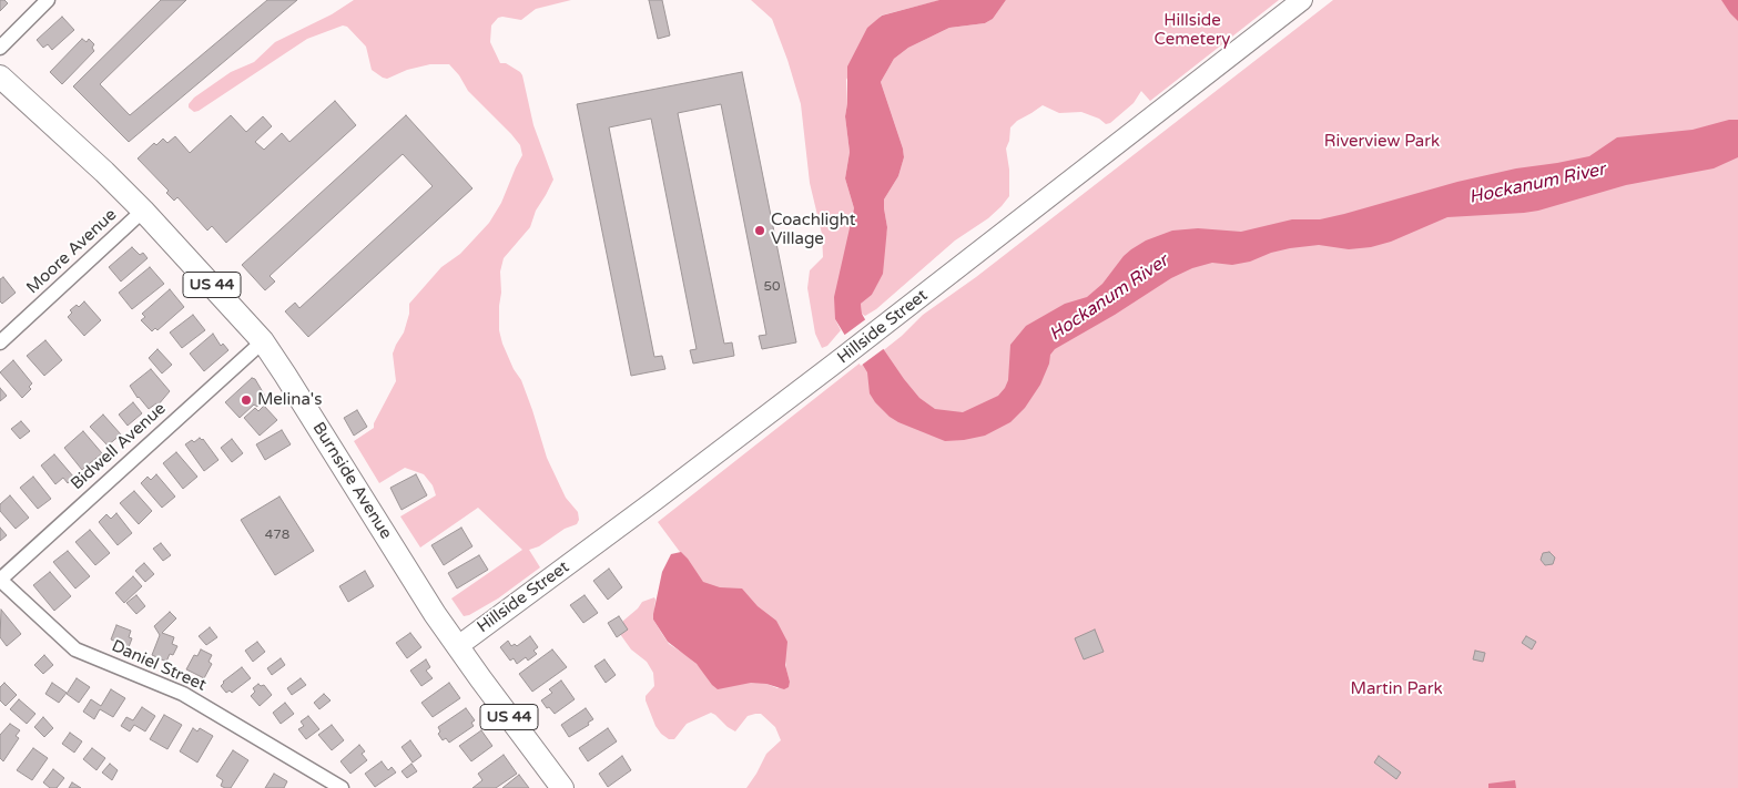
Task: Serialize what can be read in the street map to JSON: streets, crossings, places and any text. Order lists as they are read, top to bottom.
{
  "streets": {
    "main road": ["US 44", "Hillside Street", "Burnside Avenue"],
    "street": ["Moore Avenue", "Bidwell Avenue", "Daniel Street"]
  },
  "crossings": [
    ["Moore Avenue", "Burnside Avenue"],
    ["Hillside Street", "Burnside Avenue"],
    ["Bidwell Avenue", "Burnside Avenue"],
    ["Bidwell Avenue", "Daniel Street"]
  ],
  "water": ["Hockanum River"],
  "parks": ["Hillside Cemetery", "Riverview Park", "Martin Park"],
  "places": ["Coachlight Village", "Melina's"],
  "house_numbers": ["50", "478"]
}
